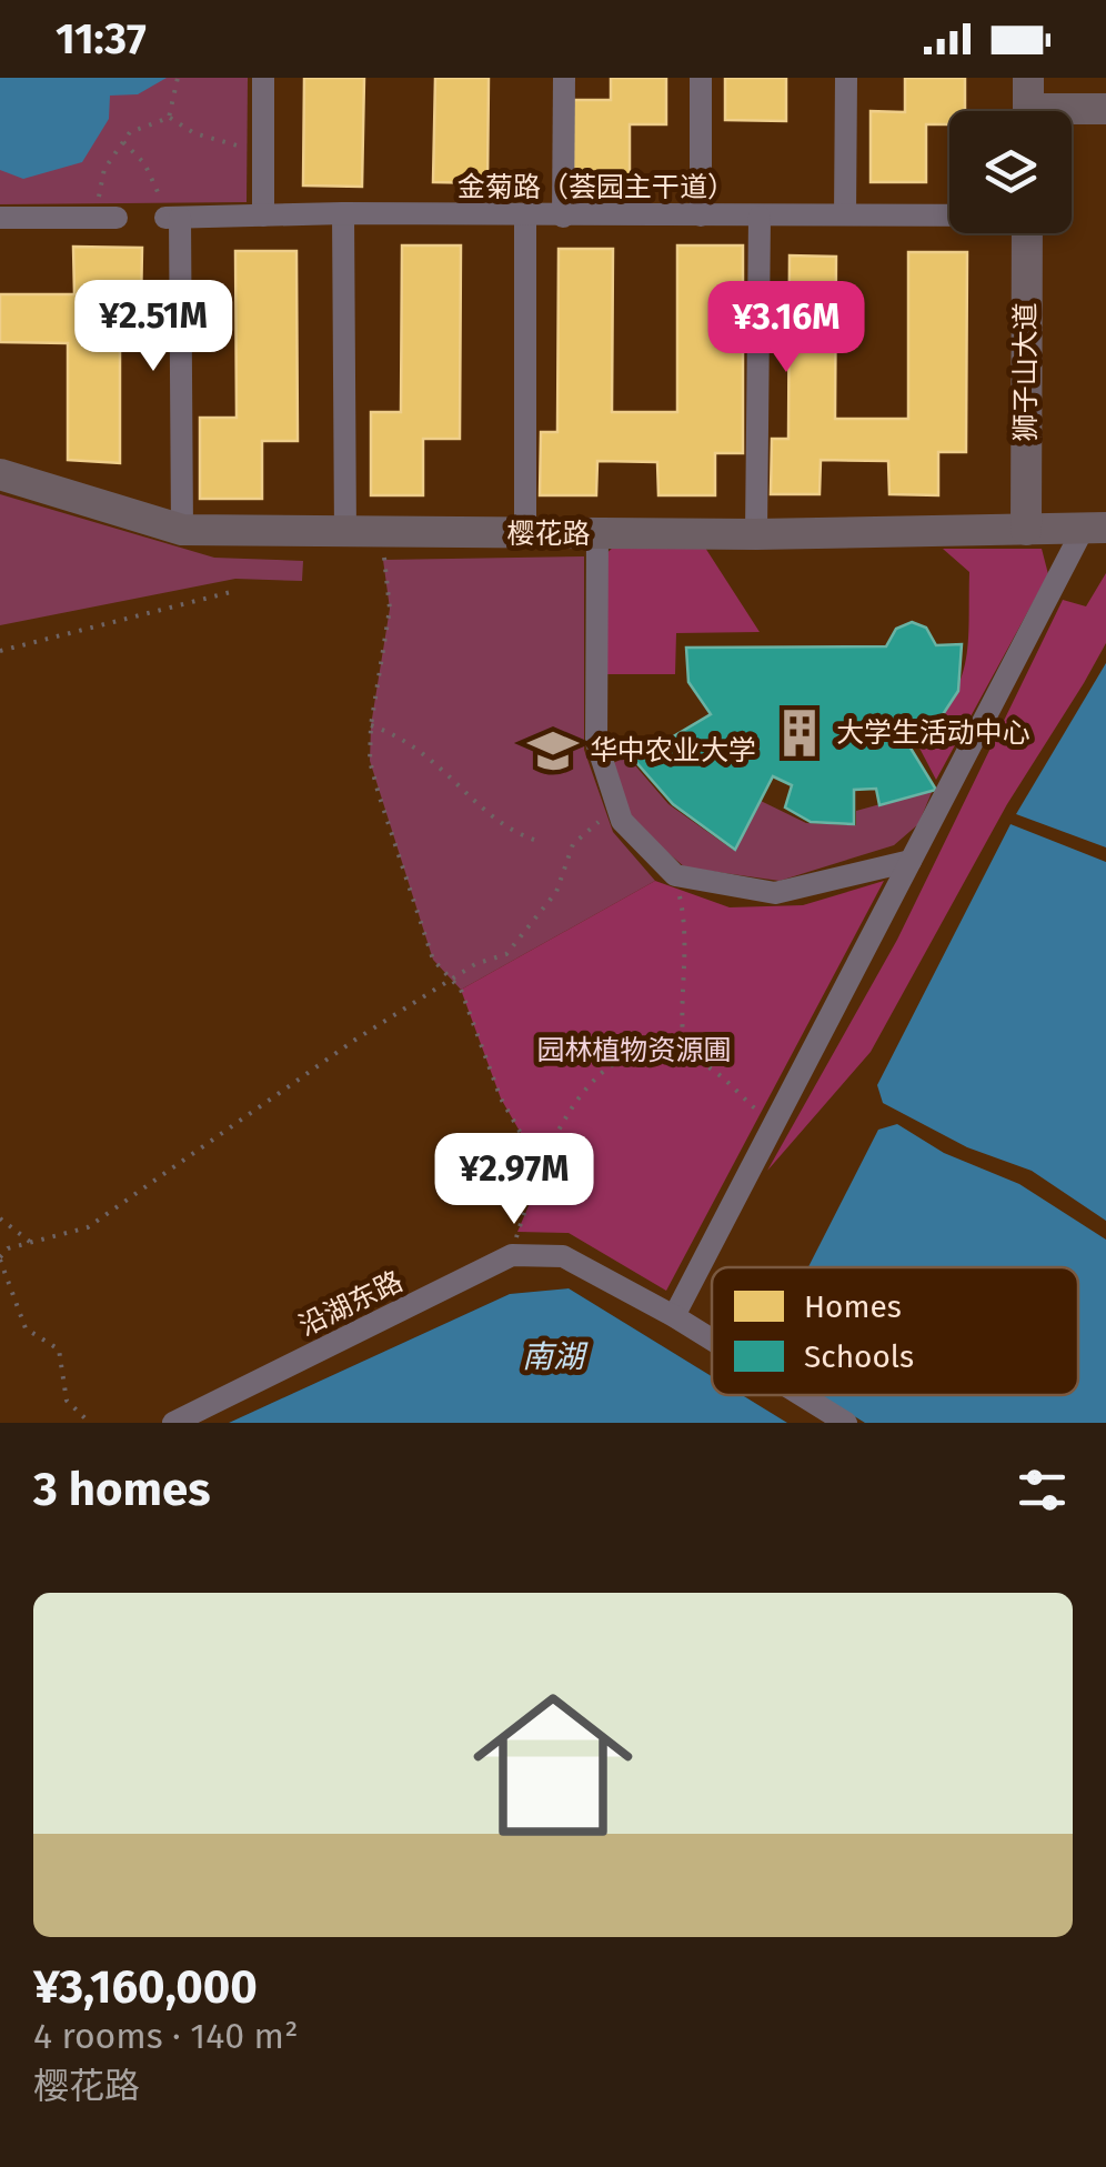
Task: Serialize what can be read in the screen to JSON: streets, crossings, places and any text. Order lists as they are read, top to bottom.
{
  "streets": {
    "street": [
      "金菊路（荟园主干道）",
      "狮子山大道",
      "樱花路",
      "沿湖东路"
    ]
  },
  "crossings": [
    ["狮子山大道", "樱花路"]
  ],
  "water": ["南湖"],
  "parks": ["园林植物资源圃"],
  "places": {
    "building": ["大学生活动中心"],
    "school or university": ["华中农业大学"]
  },
  "legend": ["Homes", "Schools"],
  "page": {
    "status": "11:37",
    "price": ["¥2.51M", "¥3.16M", "¥2.97M"],
    "heading": "3 homes",
    "list": [
      {
        "name": "¥3,160,000",
        "note": "4 rooms · 140 m² · 樱花路"
      }
    ]
  }
}
